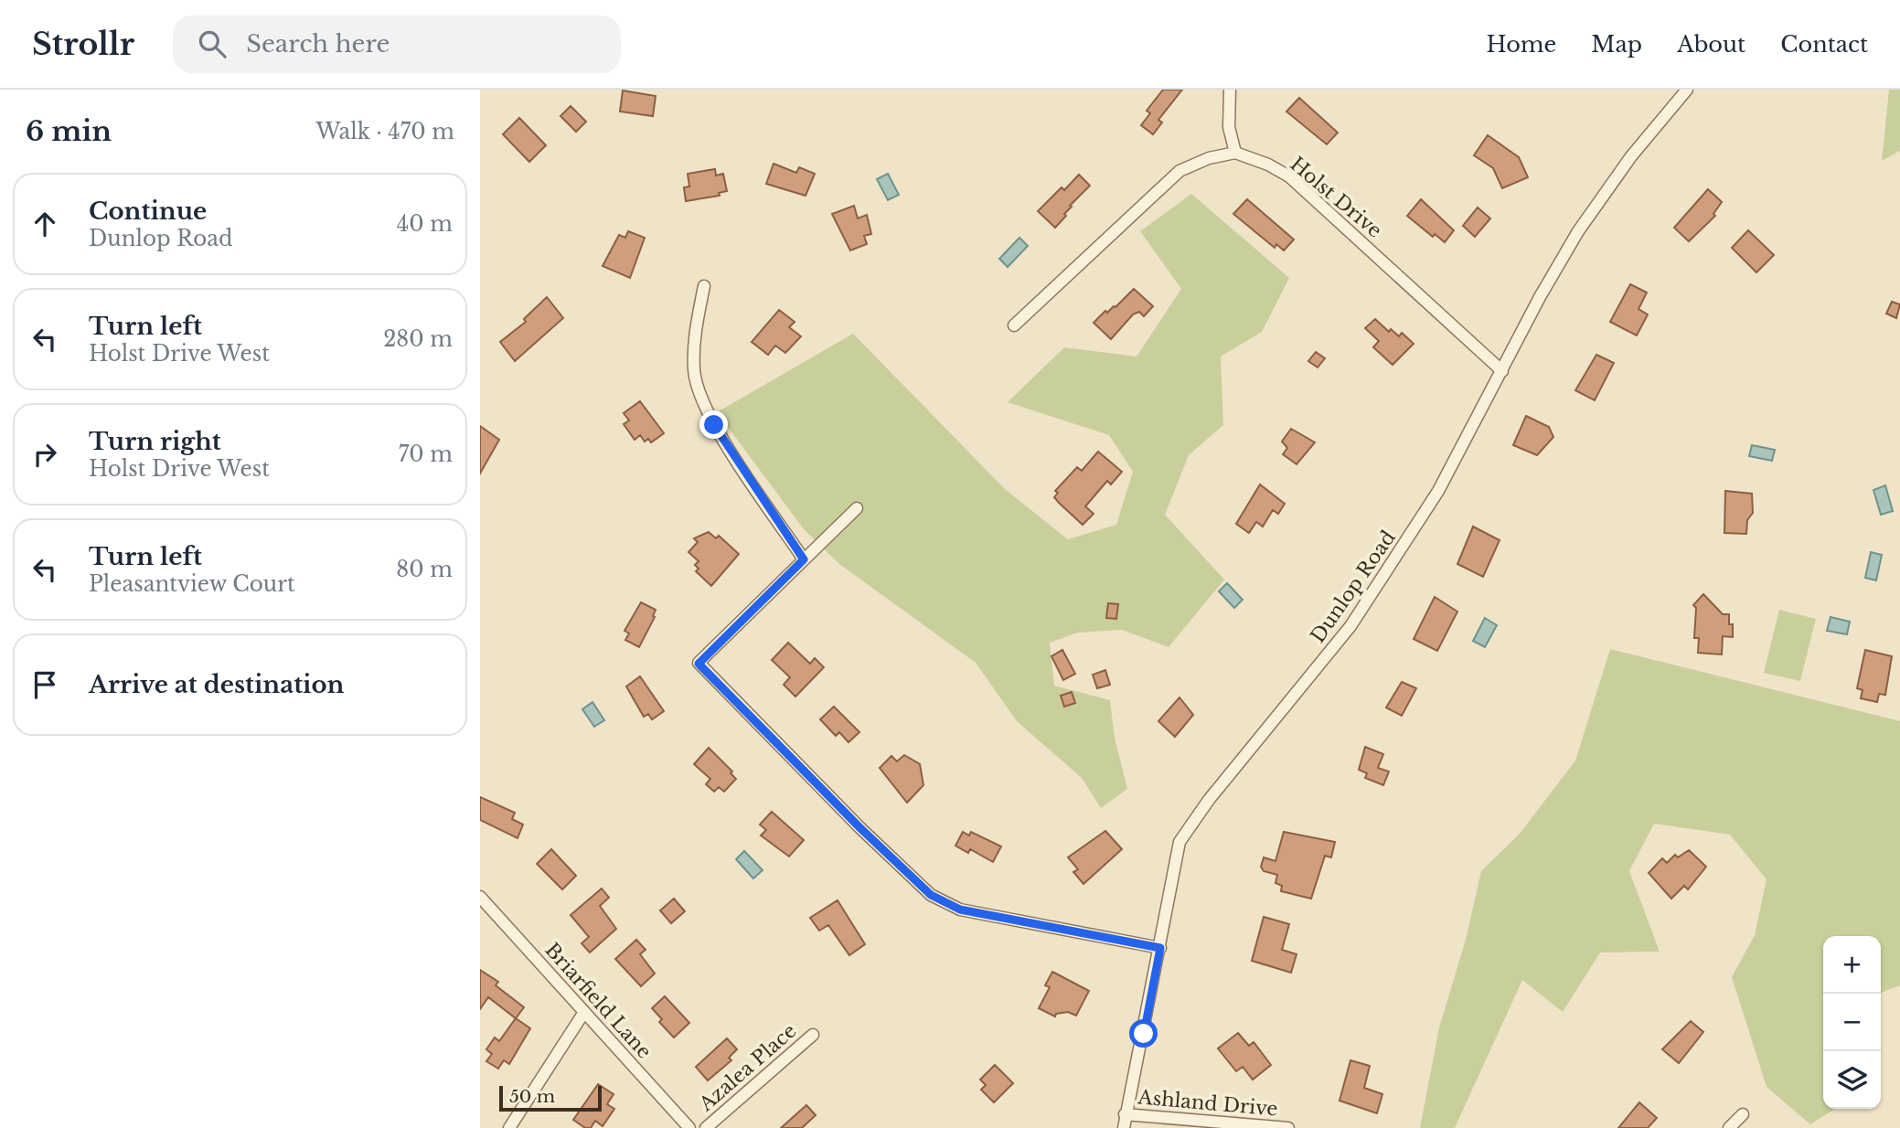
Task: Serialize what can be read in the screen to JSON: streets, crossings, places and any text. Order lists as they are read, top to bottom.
{
  "streets": {
    "street": [
      "Holst Drive",
      "Dunlop Road",
      "Briarfield Lane",
      "Azalea Place",
      "Ashland Drive"
    ]
  },
  "crossings": [
    ["Holst Drive", "Dunlop Road"],
    ["Dunlop Road", "Ashland Drive"]
  ],
  "scale_bar": "50 m",
  "page": {
    "header": "Strollr",
    "search": "Search here",
    "nav": [
      "Home",
      "Map",
      "About",
      "Contact"
    ],
    "heading": ["6 min", "Walk · 470 m"],
    "list": [
      ["Continue", "Dunlop Road", "40 m"],
      ["Turn left", "Holst Drive West", "280 m"],
      ["Turn right", "Holst Drive West", "70 m"],
      ["Turn left", "Pleasantview Court", "80 m"],
      "Arrive at destination"
    ],
    "map_buttons": ["+", "−"],
    "scale": "50 m"
  }
}
